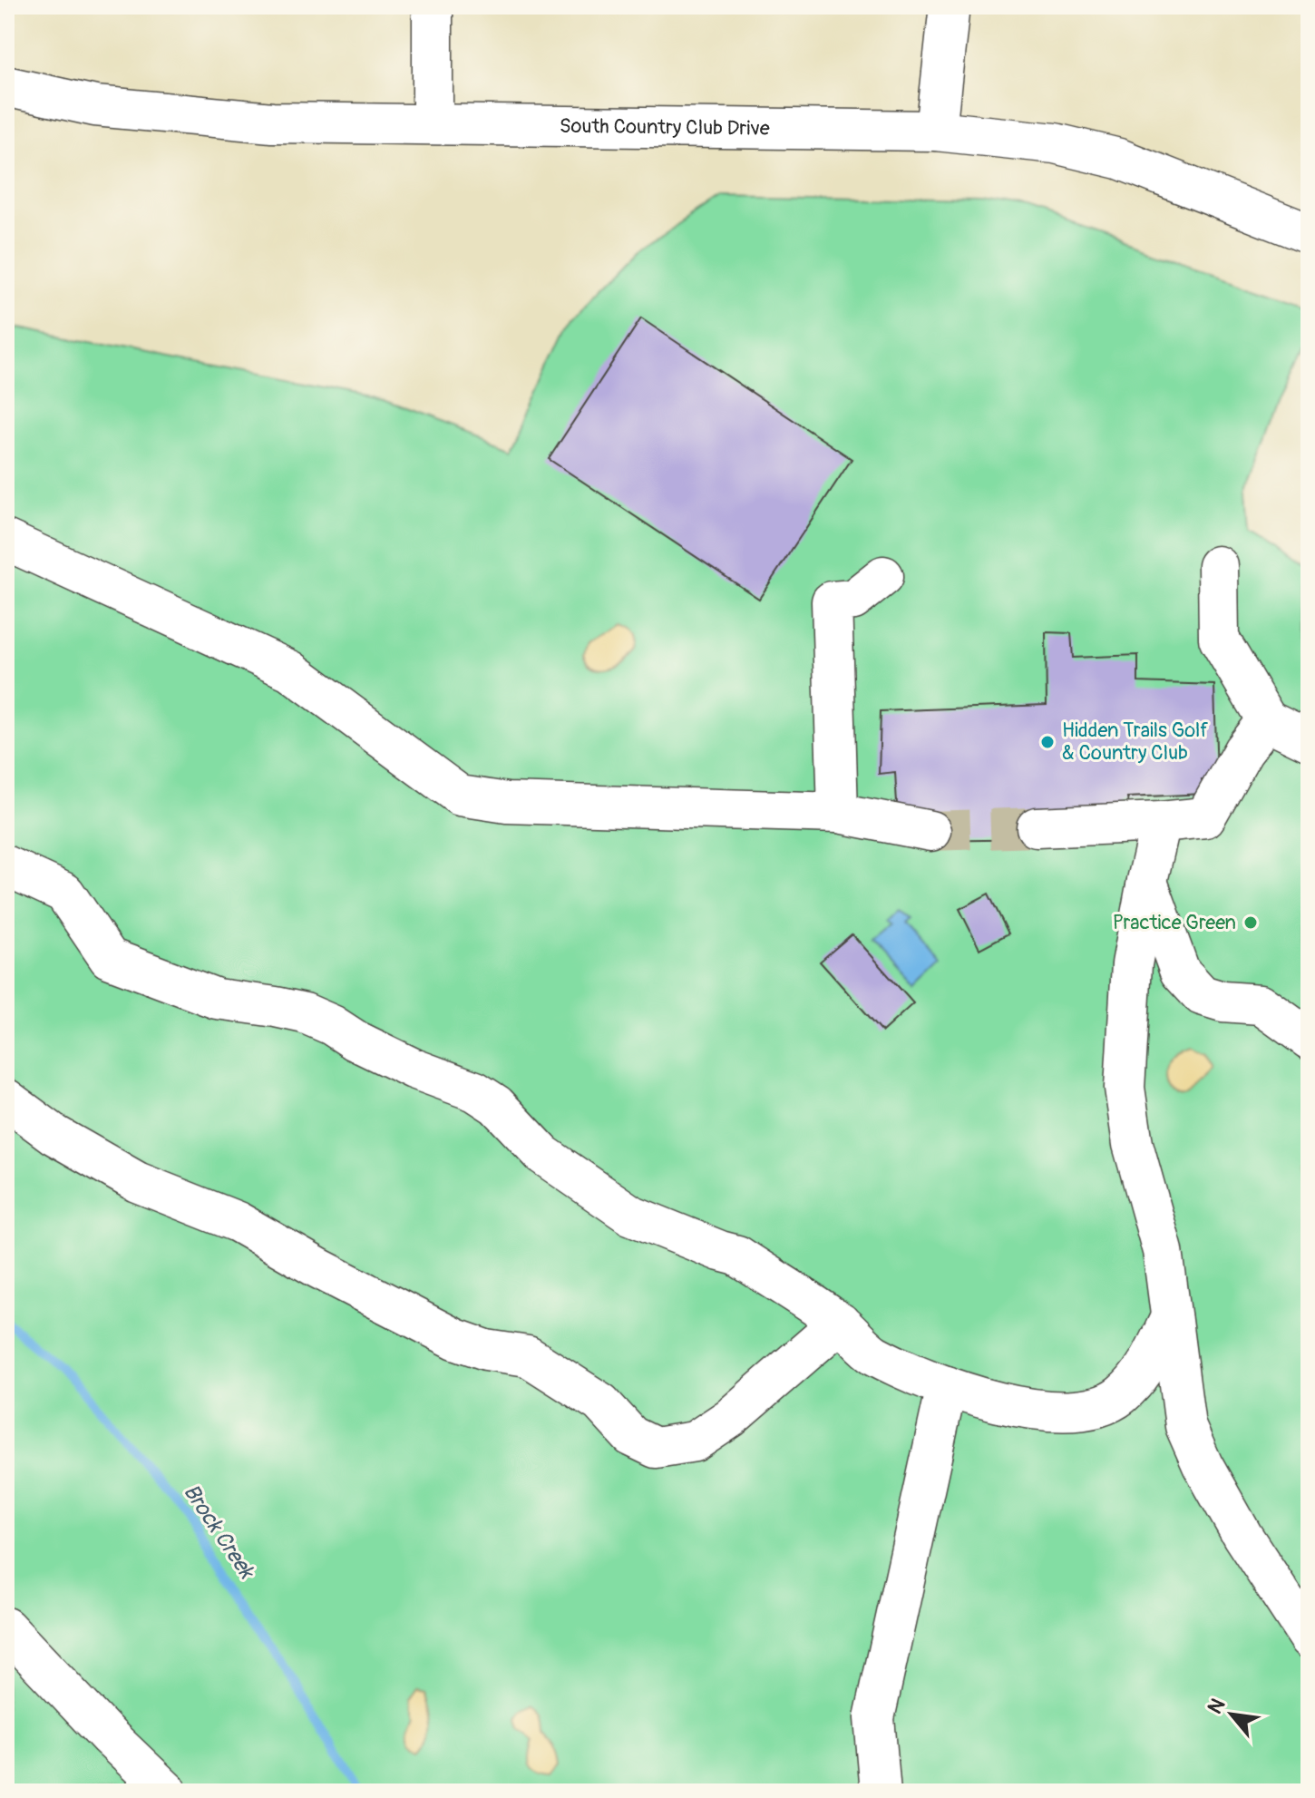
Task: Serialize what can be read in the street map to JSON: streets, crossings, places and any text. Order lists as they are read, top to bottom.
{
  "streets": {
    "street": ["South Country Club Drive"]
  },
  "water": ["Brock Creek"],
  "places": ["Hidden Trails Golf & Country Club", "Practice Green"],
  "north": "top left"
}
